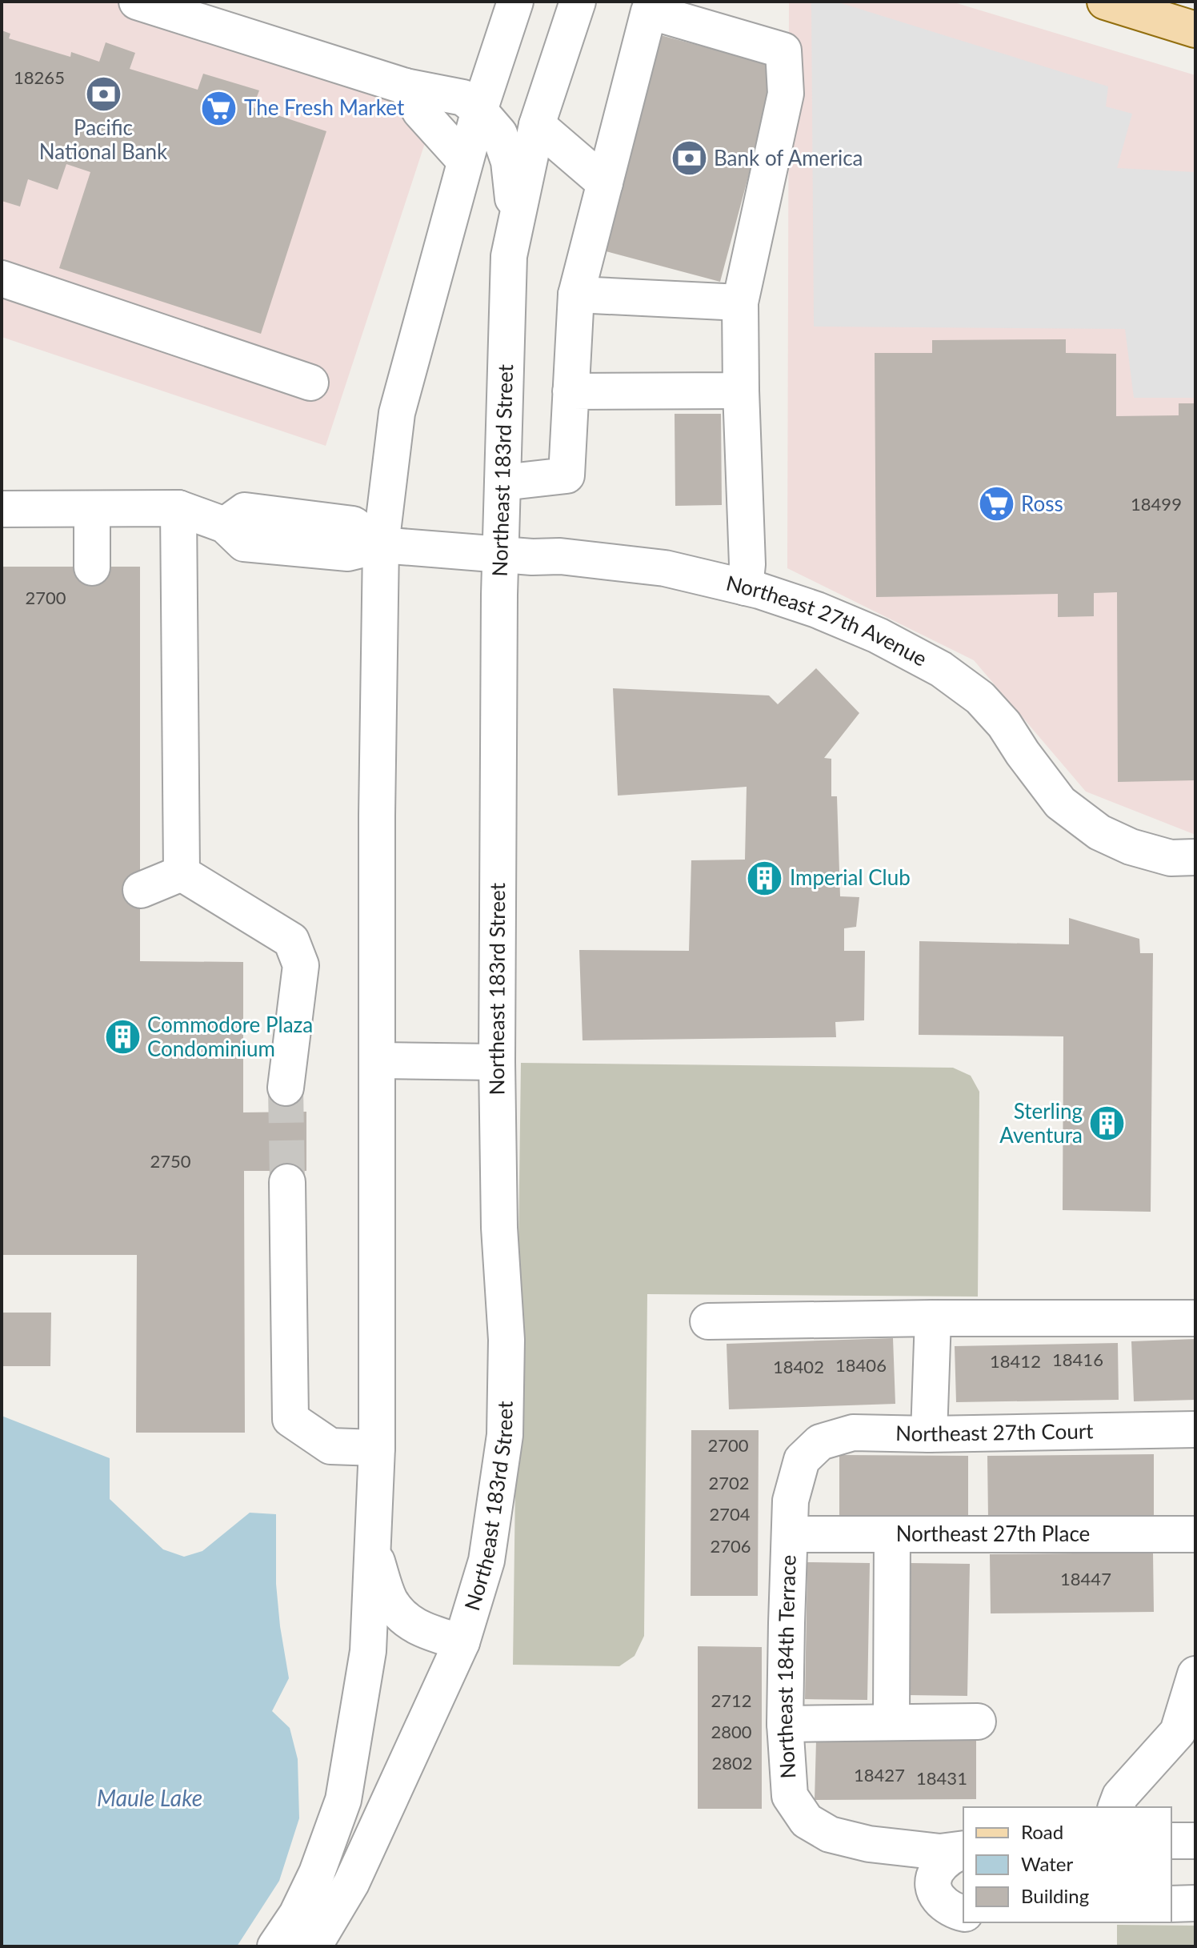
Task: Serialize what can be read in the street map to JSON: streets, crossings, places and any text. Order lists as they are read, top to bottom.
{
  "streets": {
    "street": [
      "Northeast 183rd Street",
      "Northeast 27th Avenue",
      "Northeast 27th Court",
      "Northeast 27th Place",
      "Northeast 184th Terrace"
    ]
  },
  "crossings": [
    ["Northeast 183rd Street", "Northeast 27th Avenue"],
    ["Northeast 27th Court", "Northeast 184th Terrace"],
    ["Northeast 27th Place", "Northeast 184th Terrace"]
  ],
  "water": ["Maule Lake"],
  "places": {
    "bank": ["Pacific National Bank", "Bank of America"],
    "supermarket": ["The Fresh Market", "Ross"],
    "building": ["Imperial Club", "Commodore Plaza Condominium", "Sterling Aventura"]
  },
  "house_numbers": [
    "18265",
    "18499",
    "2700",
    "2750",
    "18416",
    "18412",
    "18406",
    "18402",
    "2700",
    "2702",
    "2704",
    "2706",
    "18447",
    "2712",
    "2800",
    "2802",
    "18427",
    "18431"
  ],
  "legend": ["Road", "Water", "Building"]
}
